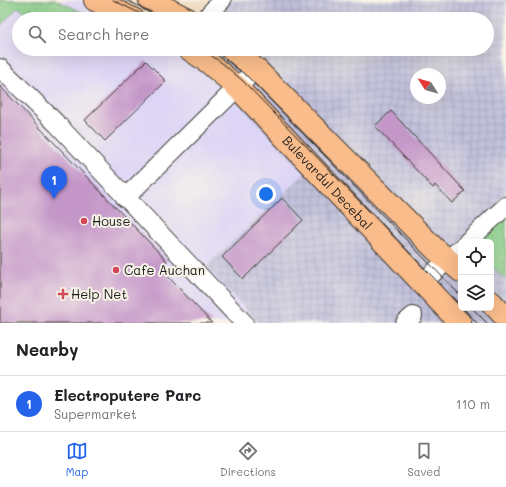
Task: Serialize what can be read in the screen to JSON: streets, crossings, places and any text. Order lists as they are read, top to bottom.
{
  "streets": {
    "main road": ["Bulevardul Decebal"]
  },
  "places": {
    "other": ["House", "Cafe Auchan"],
    "health": ["Help Net"]
  },
  "north": "top left",
  "page": {
    "search": "Search here",
    "pins": "1",
    "heading": "Nearby",
    "list": [
      {
        "mark": "1",
        "name": "Electroputere Parc",
        "note": "Supermarket",
        "value": "110 m"
      }
    ],
    "nav": ["Map", "Directions", "Saved"]
  }
}
